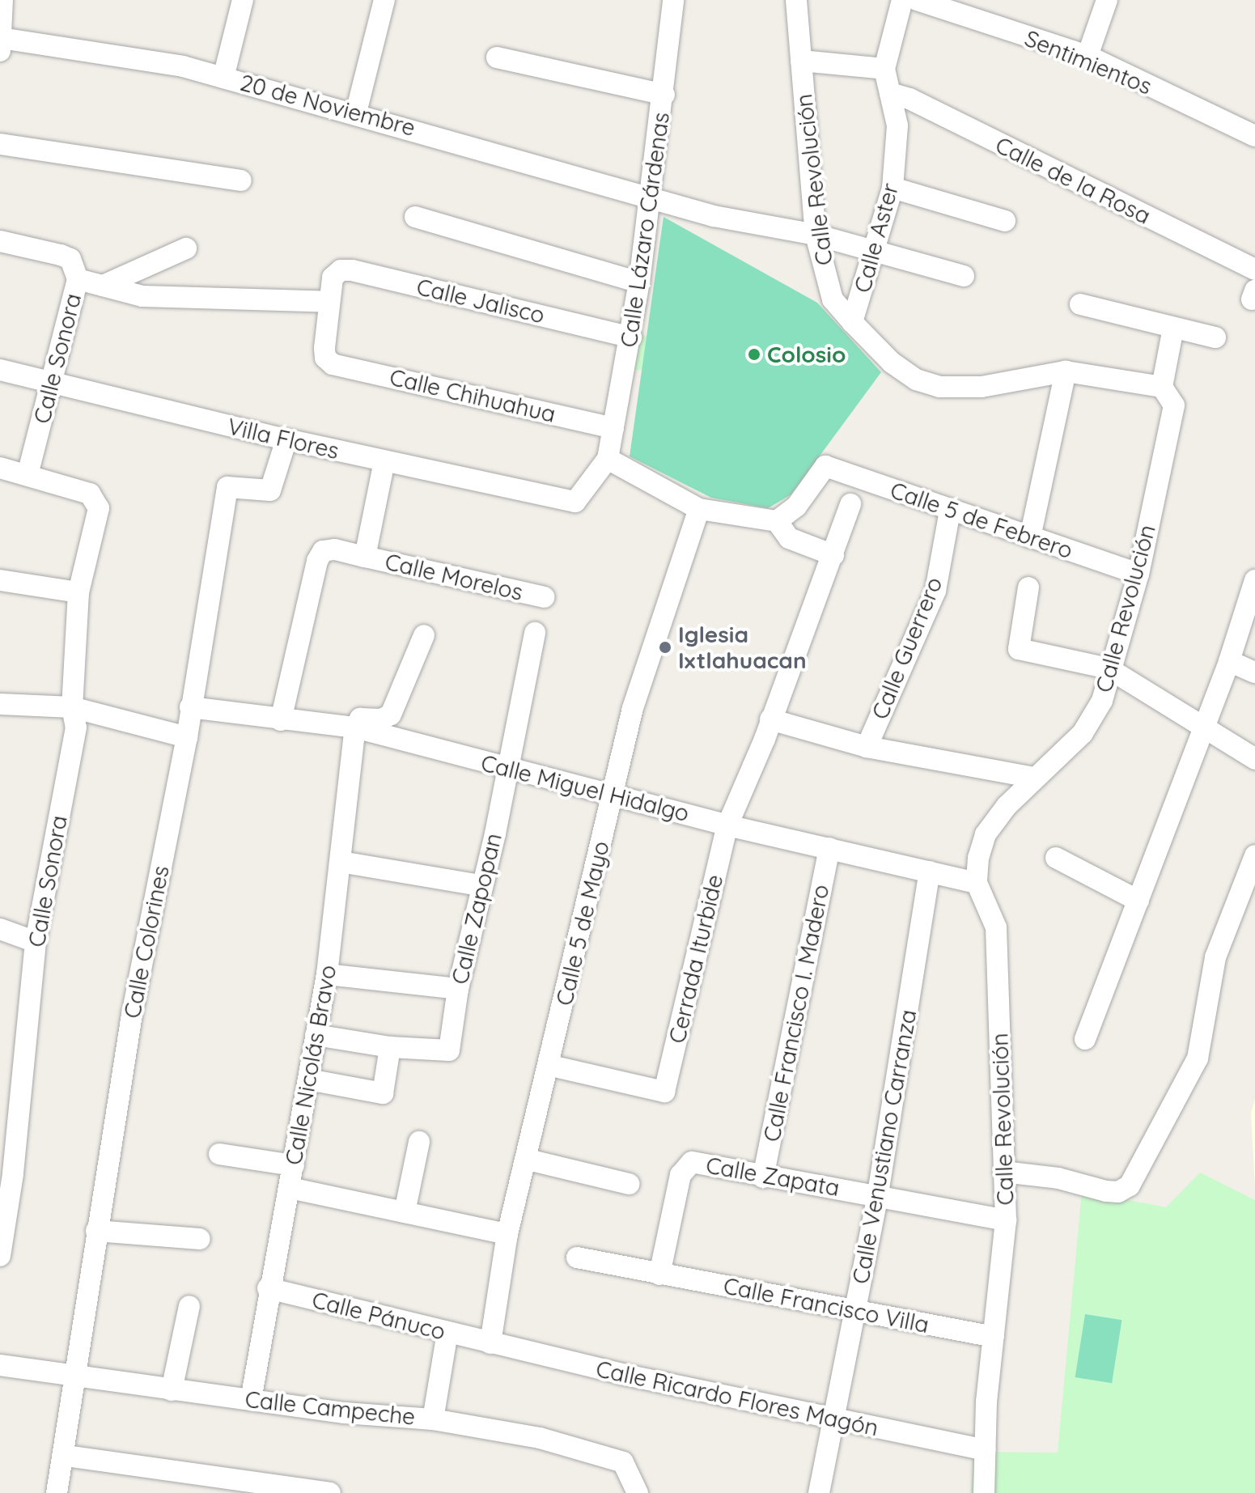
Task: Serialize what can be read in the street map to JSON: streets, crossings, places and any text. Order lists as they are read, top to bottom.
{
  "streets": {
    "street": [
      "Sentimientos",
      "20 de Noviembre",
      "Calle Revolución",
      "Calle de la Rosa",
      "Calle Lázaro Cárdenas",
      "Calle Aster",
      "Calle Jalisco",
      "Calle Sonora",
      "Calle Chihuahua",
      "Villa Flores",
      "Calle 5 de Febrero",
      "Calle Morelos",
      "Calle Guerrero",
      "Calle Miguel Hidalgo",
      "Calle Zapopan",
      "Calle 5 de Mayo",
      "Calle Colorines",
      "Cerrada Iturbide",
      "Calle Francisco I. Madero",
      "Calle Nicolás Bravo",
      "Calle Venustiano Carranza",
      "Calle Zapata",
      "Calle Francisco Villa",
      "Calle Pánuco",
      "Calle Ricardo Flores Magón",
      "Calle Campeche"
    ]
  },
  "crossings": [
    ["20 de Noviembre", "Calle Revolución"],
    ["20 de Noviembre", "Calle Lázaro Cárdenas"],
    ["20 de Noviembre", "Calle Aster"],
    ["Calle Revolución", "Calle Aster"],
    ["Calle Revolución", "Calle 5 de Febrero"],
    ["Calle Revolución", "Calle Miguel Hidalgo"],
    ["Calle Revolución", "Calle Zapata"],
    ["Calle Revolución", "Calle Francisco Villa"],
    ["Calle Revolución", "Calle Ricardo Flores Magón"],
    ["Calle de la Rosa", "Calle Aster"],
    ["Calle Lázaro Cárdenas", "Calle Jalisco"],
    ["Calle Lázaro Cárdenas", "Calle Chihuahua"],
    ["Calle Lázaro Cárdenas", "Villa Flores"],
    ["Calle Jalisco", "Calle Chihuahua"],
    ["Calle Sonora", "Villa Flores"],
    ["Villa Flores", "Calle Colorines"],
    ["Calle 5 de Febrero", "Calle Guerrero"],
    ["Calle Morelos", "Calle Miguel Hidalgo"],
    ["Calle Morelos", "Calle Zapopan"],
    ["Calle Miguel Hidalgo", "Calle Zapopan"],
    ["Calle Miguel Hidalgo", "Calle 5 de Mayo"],
    ["Calle Miguel Hidalgo", "Calle Colorines"],
    ["Calle Miguel Hidalgo", "Cerrada Iturbide"],
    ["Calle Miguel Hidalgo", "Calle Francisco I. Madero"],
    ["Calle Miguel Hidalgo", "Calle Nicolás Bravo"],
    ["Calle Miguel Hidalgo", "Calle Venustiano Carranza"],
    ["Calle 5 de Mayo", "Cerrada Iturbide"],
    ["Calle 5 de Mayo", "Calle Pánuco"],
    ["Calle 5 de Mayo", "Calle Ricardo Flores Magón"],
    ["Calle Colorines", "Calle Campeche"],
    ["Calle Francisco I. Madero", "Calle Zapata"],
    ["Calle Nicolás Bravo", "Calle Pánuco"],
    ["Calle Nicolás Bravo", "Calle Campeche"],
    ["Calle Venustiano Carranza", "Calle Zapata"],
    ["Calle Venustiano Carranza", "Calle Francisco Villa"],
    ["Calle Venustiano Carranza", "Calle Ricardo Flores Magón"],
    ["Calle Zapata", "Calle Francisco Villa"],
    ["Calle Pánuco", "Calle Ricardo Flores Magón"]
  ],
  "places": ["Colosio", "Iglesia Ixtlahuacan"]
}
